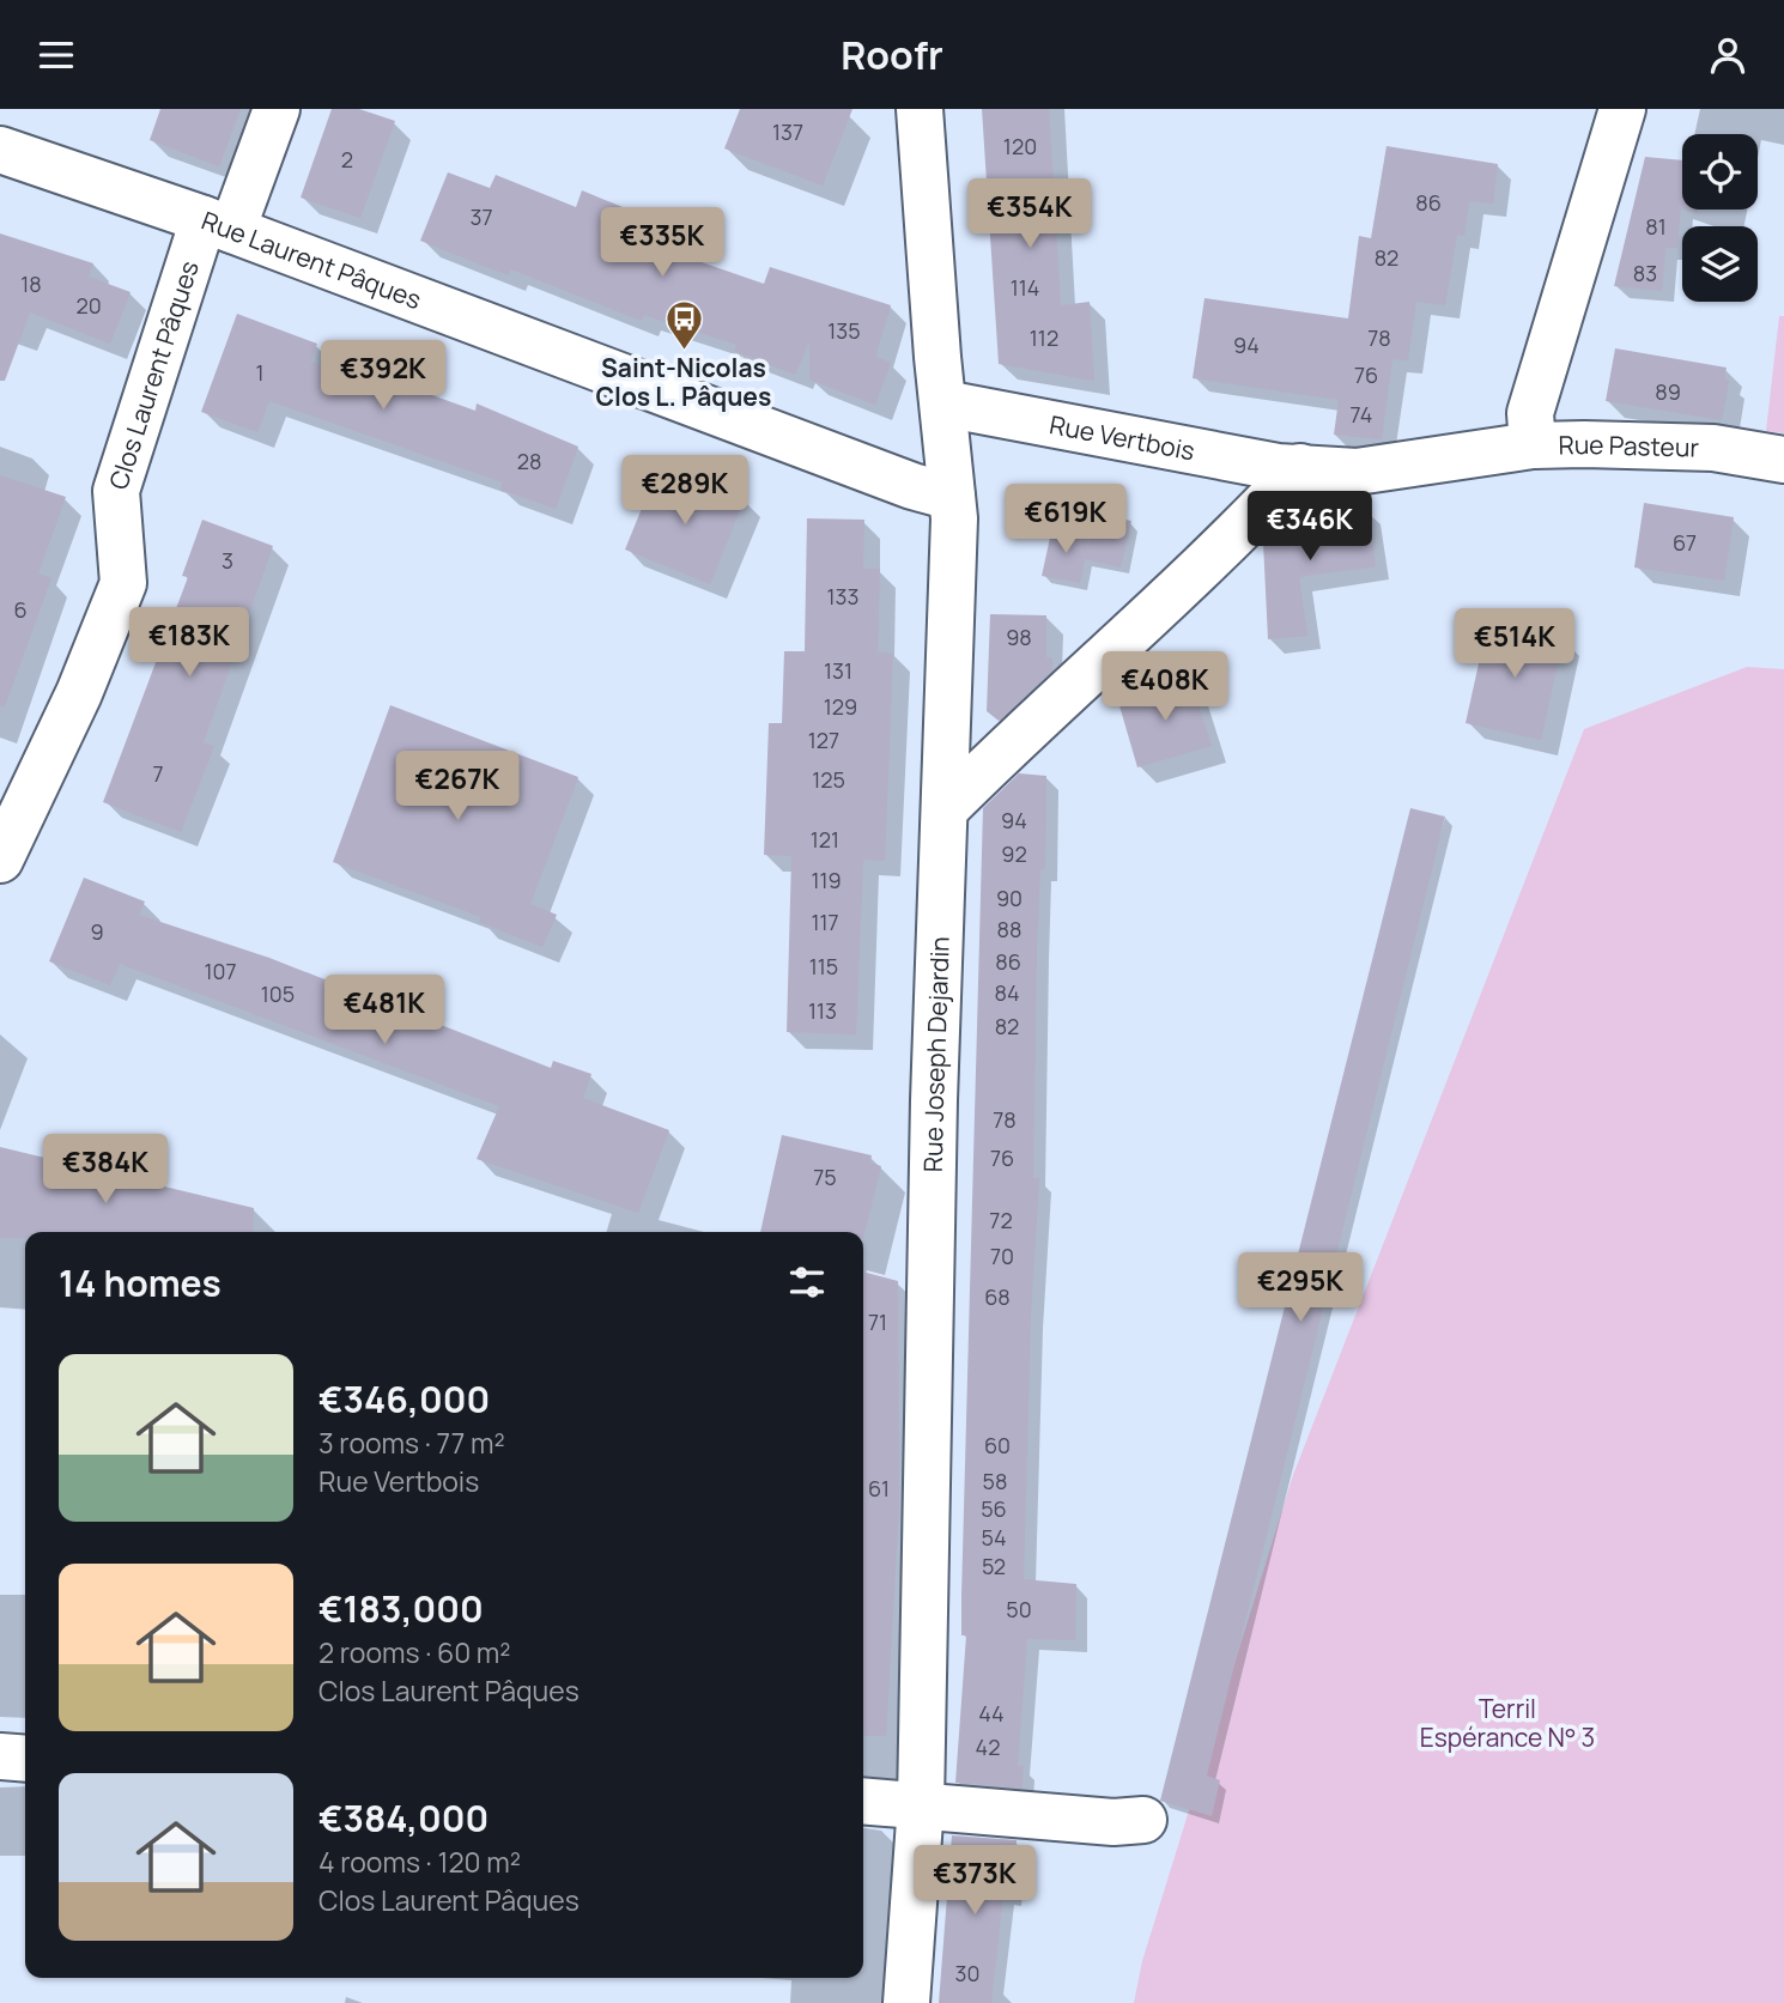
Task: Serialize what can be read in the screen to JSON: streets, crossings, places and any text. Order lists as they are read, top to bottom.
{
  "streets": {
    "street": [
      "Rue Laurent Pâques",
      "Clos Laurent Pâques",
      "Rue Vertbois",
      "Rue Pasteur",
      "Rue Joseph Dejardin"
    ]
  },
  "crossings": [
    ["Rue Laurent Pâques", "Clos Laurent Pâques"],
    ["Rue Laurent Pâques", "Rue Joseph Dejardin"],
    ["Rue Vertbois", "Rue Pasteur"],
    ["Rue Vertbois", "Rue Joseph Dejardin"]
  ],
  "parks": ["Terril Espérance N° 3"],
  "places": {
    "bus stop": ["Saint-Nicolas Clos L. Pâques"]
  },
  "house_numbers": [
    "137",
    "120",
    "2",
    "86",
    "37",
    "81",
    "82",
    "83",
    "18",
    "114",
    "20",
    "135",
    "112",
    "78",
    "94",
    "1",
    "76",
    "89",
    "74",
    "28",
    "67",
    "3",
    "133",
    "6",
    "98",
    "131",
    "129",
    "127",
    "7",
    "125",
    "94",
    "121",
    "92",
    "119",
    "90",
    "117",
    "88",
    "9",
    "86",
    "115",
    "107",
    "84",
    "105",
    "113",
    "82",
    "78",
    "76",
    "75",
    "72",
    "70",
    "68",
    "71",
    "60",
    "58",
    "61",
    "56",
    "54",
    "52",
    "50",
    "44",
    "42",
    "30"
  ],
  "page": {
    "header": "Roofr",
    "price": [
      "€354K",
      "€335K",
      "€392K",
      "€289K",
      "€619K",
      "€346K",
      "€183K",
      "€514K",
      "€408K",
      "€267K",
      "€481K",
      "€384K",
      "€295K",
      "€373K"
    ],
    "heading": "14 homes",
    "list": [
      {
        "name": "€346,000",
        "note": "3 rooms · 77 m² · Rue Vertbois"
      },
      {
        "name": "€183,000",
        "note": "2 rooms · 60 m² · Clos Laurent Pâques"
      },
      {
        "name": "€384,000",
        "note": "4 rooms · 120 m² · Clos Laurent Pâques"
      }
    ]
  }
}
